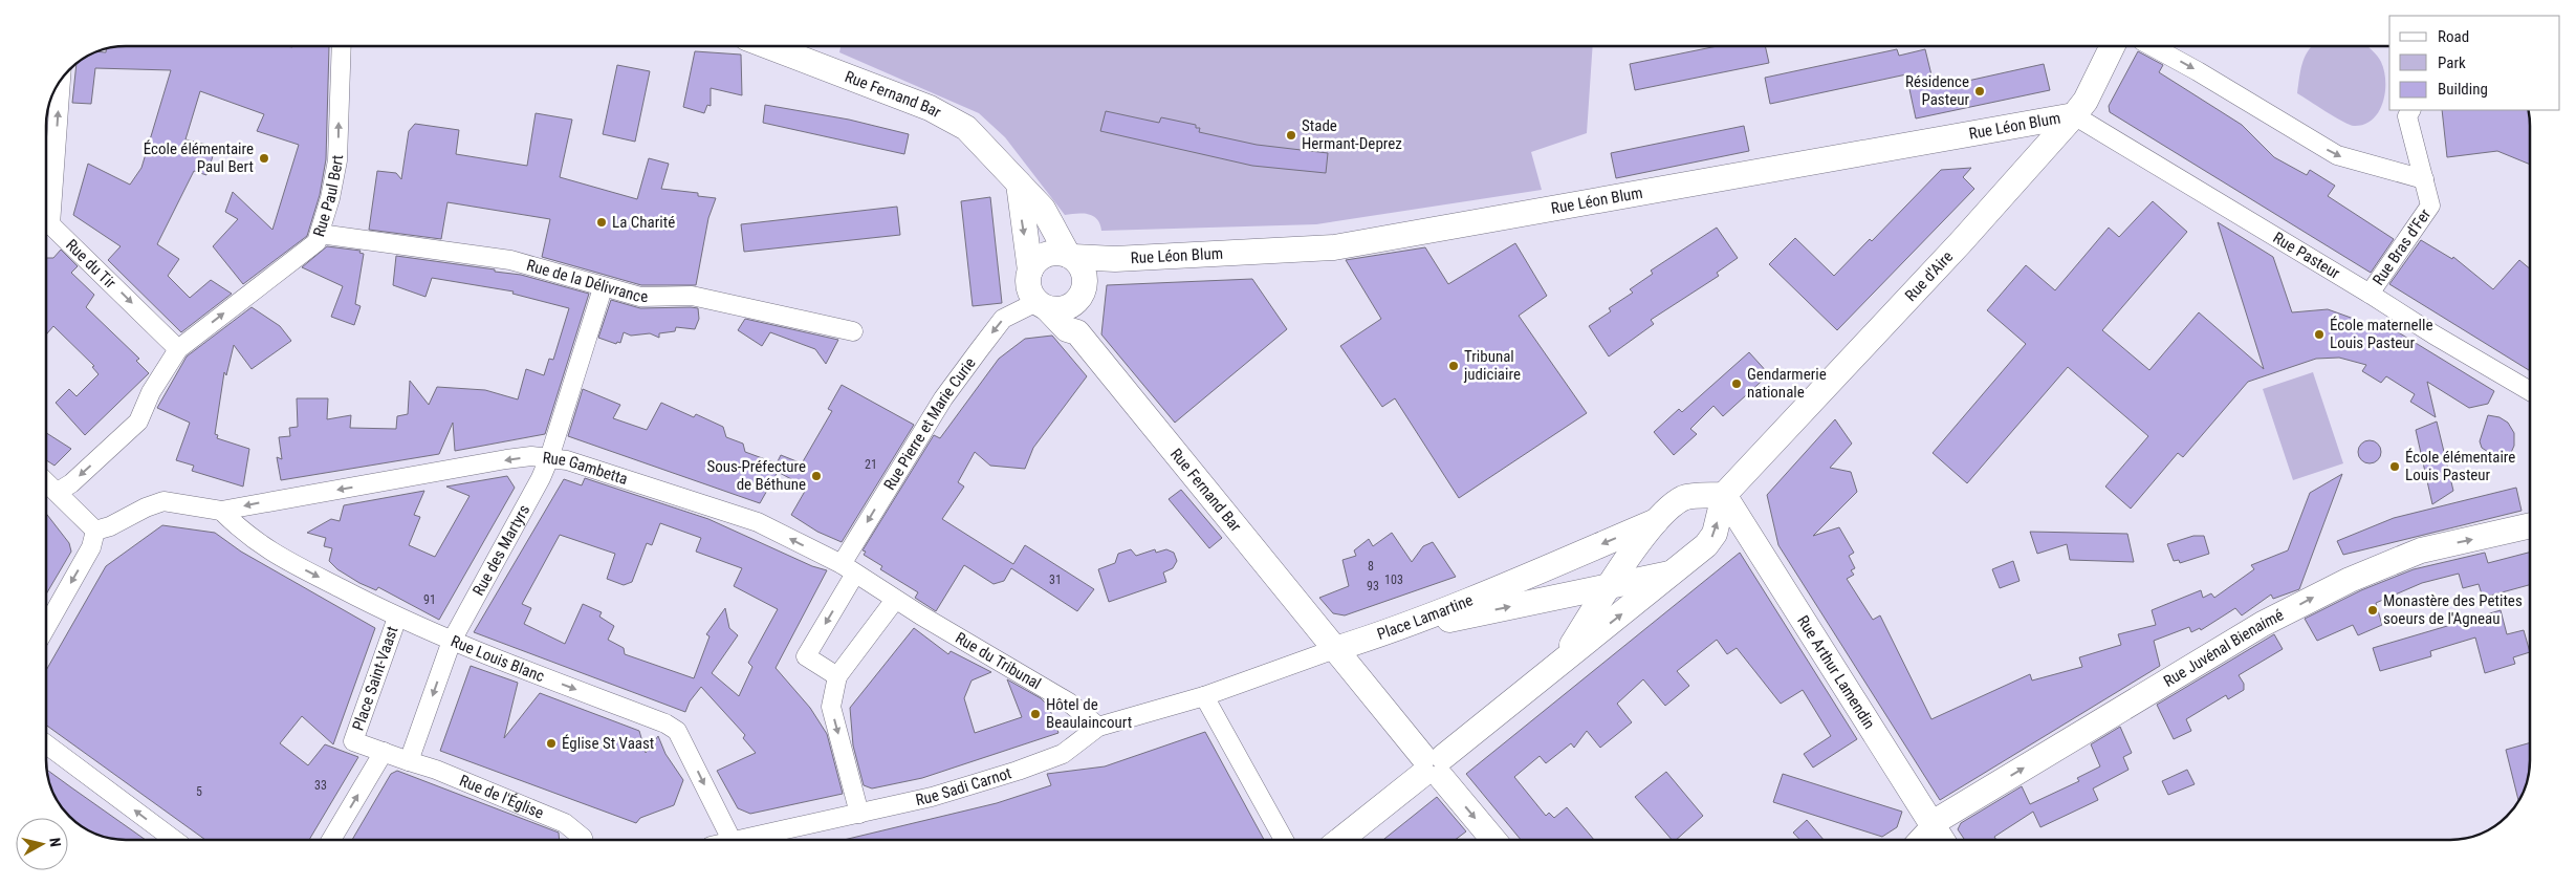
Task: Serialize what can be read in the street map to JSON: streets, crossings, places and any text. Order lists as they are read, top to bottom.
{
  "streets": {
    "street": [
      "Rue Fernand Bar",
      "Rue Léon Blum",
      "Rue Paul Bert",
      "Rue Bras d'Fer",
      "Rue Pasteur",
      "Rue du Tir",
      "Rue d'Aire",
      "Rue de la Délivrance",
      "Rue Pierre et Marie Curie",
      "Rue Gambetta",
      "Rue des Martyrs",
      "Place Lamartine",
      "Rue Juvénal Bienaimé",
      "Rue Louis Blanc",
      "Rue du Tribunal",
      "Rue Arthur Lamendin",
      "Place Saint-Vaast",
      "Rue Sadi Carnot",
      "Rue de l'Église"
    ]
  },
  "crossings": [
    ["Rue Fernand Bar", "Rue Léon Blum"],
    ["Rue Fernand Bar", "Rue Pierre et Marie Curie"],
    ["Rue Léon Blum", "Rue Pasteur"],
    ["Rue Léon Blum", "Rue d'Aire"],
    ["Rue Léon Blum", "Rue Pierre et Marie Curie"],
    ["Rue Paul Bert", "Rue du Tir"],
    ["Rue Paul Bert", "Rue de la Délivrance"],
    ["Rue Bras d'Fer", "Rue Pasteur"],
    ["Rue Pasteur", "Rue d'Aire"],
    ["Rue d'Aire", "Place Lamartine"],
    ["Rue d'Aire", "Rue Arthur Lamendin"],
    ["Rue de la Délivrance", "Rue des Martyrs"],
    ["Rue Pierre et Marie Curie", "Rue Gambetta"],
    ["Rue Gambetta", "Rue des Martyrs"],
    ["Rue Gambetta", "Rue Louis Blanc"],
    ["Rue Gambetta", "Rue du Tribunal"],
    ["Rue des Martyrs", "Rue Louis Blanc"],
    ["Place Lamartine", "Rue Arthur Lamendin"],
    ["Rue Juvénal Bienaimé", "Rue Arthur Lamendin"],
    ["Rue Louis Blanc", "Place Saint-Vaast"],
    ["Rue du Tribunal", "Rue Sadi Carnot"],
    ["Place Saint-Vaast", "Rue de l'Église"]
  ],
  "one_way": [
    "Rue Pierre et Marie Curie",
    "Rue Gambetta",
    "Rue Juvénal Bienaimé",
    "Rue Louis Blanc"
  ],
  "places": [
    "Résidence Pasteur",
    "Stade Hermant-Deprez",
    "École élémentaire Paul Bert",
    "La Charité",
    "École maternelle Louis Pasteur",
    "Tribunal judiciaire",
    "Gendarmerie nationale",
    "École élémentaire Louis Pasteur",
    "Sous-Préfecture de Béthune",
    "Monastère des Petites soeurs de l'Agneau",
    "Hôtel de Beaulaincourt",
    "Église St Vaast"
  ],
  "house_numbers": [
    "21",
    "8",
    "31",
    "103",
    "93",
    "91",
    "33",
    "5"
  ],
  "legend": ["Road", "Park", "Building"],
  "north": "right"
}
